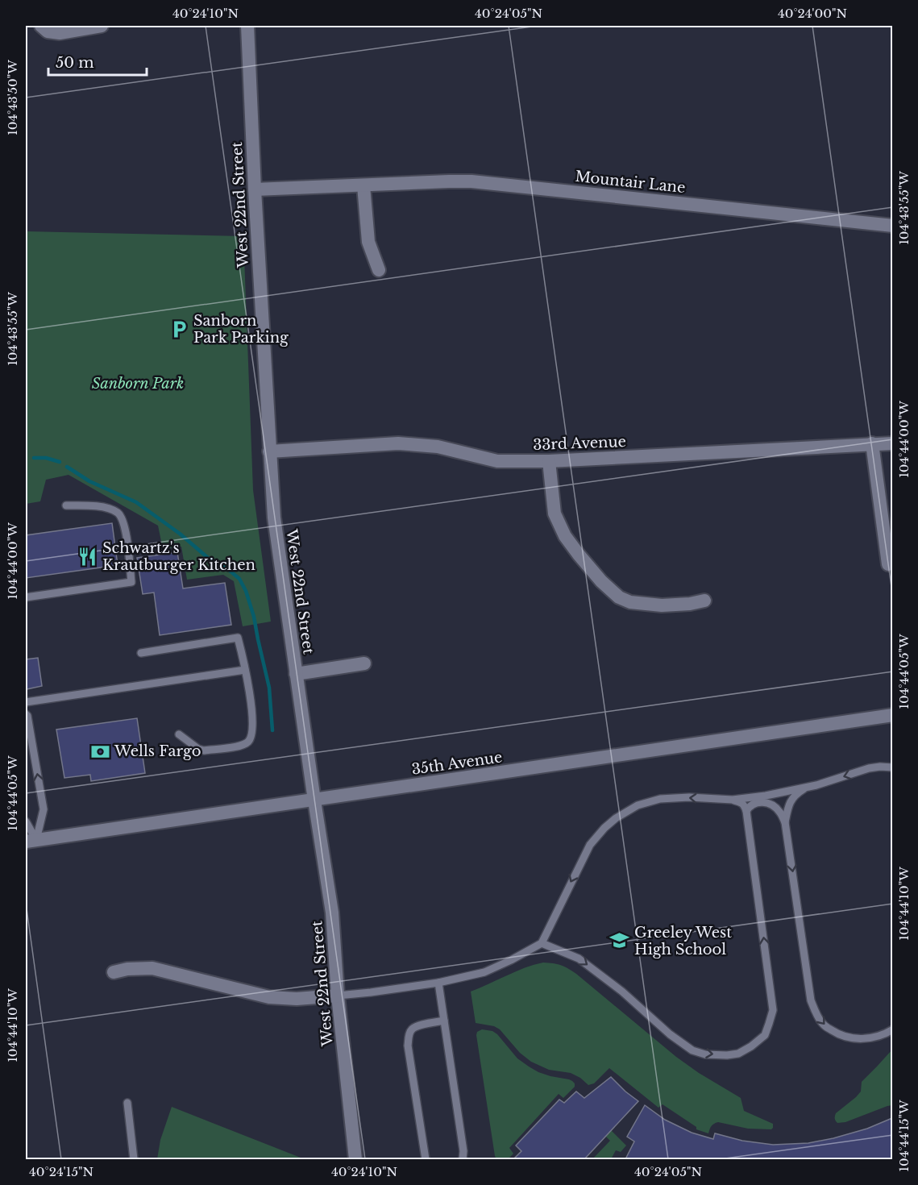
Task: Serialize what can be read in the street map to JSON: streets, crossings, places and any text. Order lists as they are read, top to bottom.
{
  "streets": {
    "street": [
      "Mountair Lane",
      "West 22nd Street",
      "33rd Avenue",
      "35th Avenue"
    ]
  },
  "crossings": [
    ["Mountair Lane", "West 22nd Street"],
    ["West 22nd Street", "33rd Avenue"],
    ["West 22nd Street", "35th Avenue"]
  ],
  "parks": ["Sanborn Park"],
  "places": {
    "parking": ["Sanborn Park Parking"],
    "restaurant": ["Schwartz's Krautburger Kitchen"],
    "bank": ["Wells Fargo"],
    "school or university": ["Greeley West High School"]
  },
  "scale_bar": "50 m",
  "coordinates": [
    "40°24'10\"N",
    "40°24'05\"N",
    "40°24'00\"N",
    "104°43'50\"W",
    "104°43'55\"W",
    "104°44'00\"W",
    "104°44'05\"W",
    "104°44'10\"W",
    "104°44'15\"W",
    "40°24'15\"N"
  ]
}
